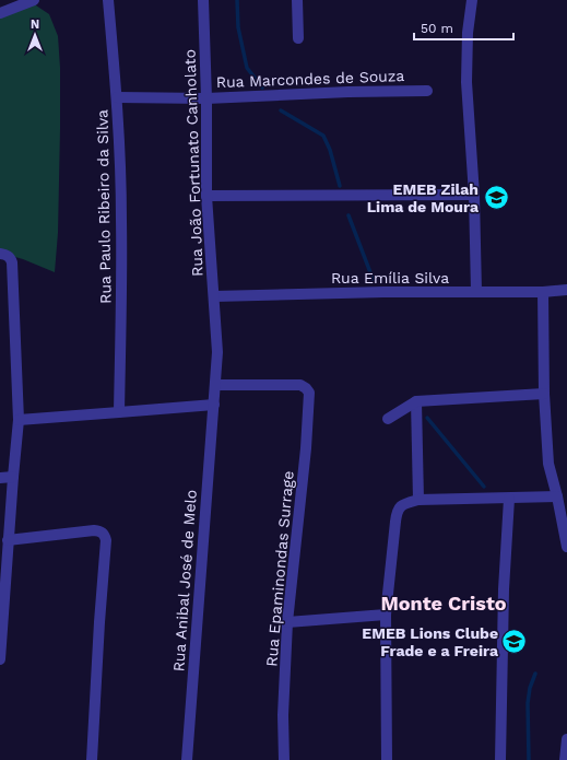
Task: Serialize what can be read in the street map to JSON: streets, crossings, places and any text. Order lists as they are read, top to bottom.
{
  "streets": {
    "street": [
      "Rua Marcondes de Souza",
      "Rua João Fortunato Canholato",
      "Rua Paulo Ribeiro da Silva",
      "Rua Emília Silva",
      "Rua Epaminondas Surrage",
      "Rua Anibal José de Melo"
    ]
  },
  "crossings": [
    ["Rua Marcondes de Souza", "Rua João Fortunato Canholato"],
    ["Rua Marcondes de Souza", "Rua Paulo Ribeiro da Silva"],
    ["Rua João Fortunato Canholato", "Rua Emília Silva"],
    ["Rua João Fortunato Canholato", "Rua Epaminondas Surrage"],
    ["Rua João Fortunato Canholato", "Rua Anibal José de Melo"]
  ],
  "districts": ["Monte Cristo"],
  "places": {
    "school or university": ["EMEB Zilah Lima de Moura", "EMEB Lions Clube Frade e a Freira"]
  },
  "scale_bar": "50 m",
  "north": "top"
}
